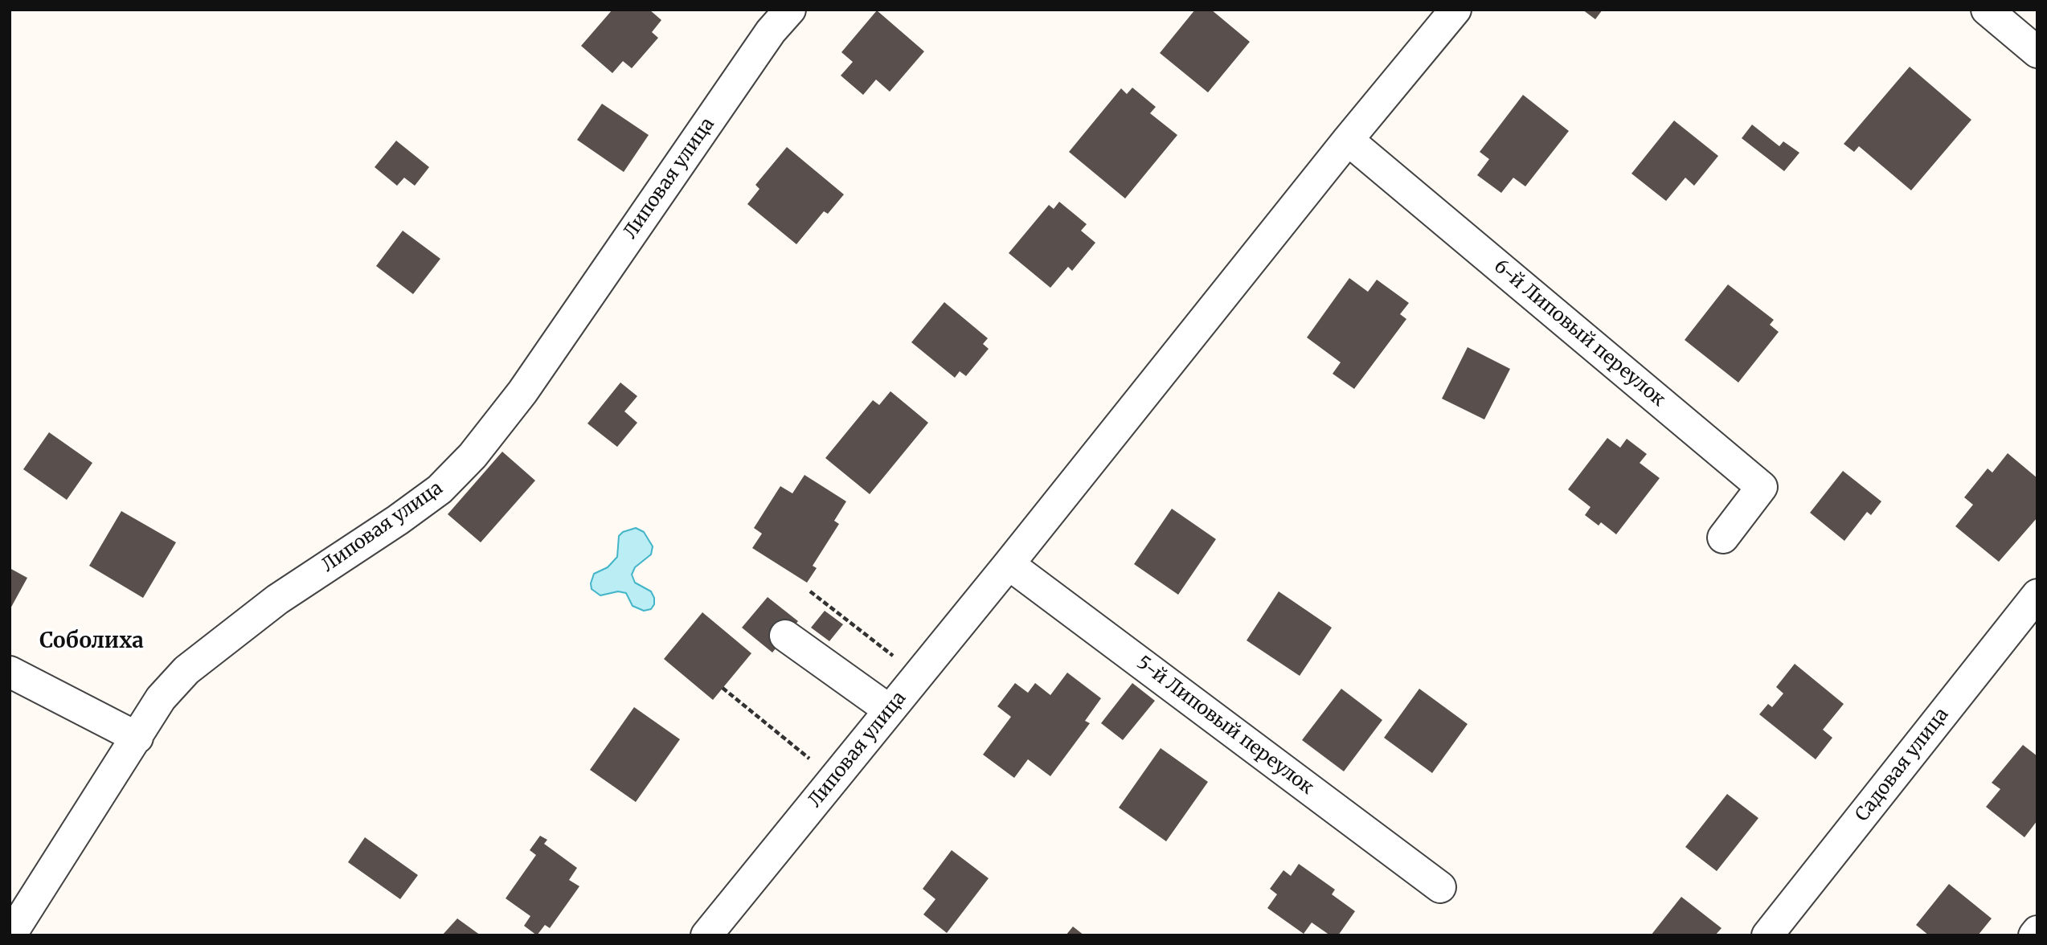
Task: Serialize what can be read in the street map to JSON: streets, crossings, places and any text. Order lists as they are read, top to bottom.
{
  "streets": {
    "street": [
      "Липовая улица",
      "6-й Липовый переулок",
      "5-й Липовый переулок",
      "Садовая улица"
    ]
  },
  "crossings": [
    ["Липовая улица", "6-й Липовый переулок"],
    ["Липовая улица", "5-й Липовый переулок"]
  ],
  "districts": ["Соболиха"]
}
